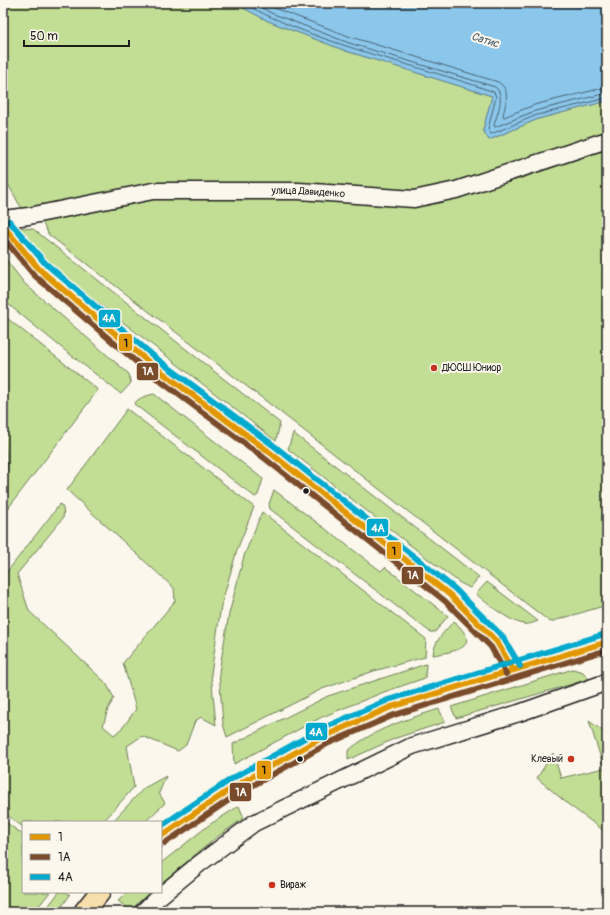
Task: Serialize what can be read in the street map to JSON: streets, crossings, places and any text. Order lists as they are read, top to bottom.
{
  "streets": {
    "street": ["улица Давиденко"]
  },
  "water": ["Сатис"],
  "places": ["ДЮСШ Юниор", "Клевый", "Вираж"],
  "lines": ["transit line 4А", "transit line 1", "transit line 1А"],
  "legend": ["1", "1А", "4А"],
  "scale_bar": "50 m"
}
